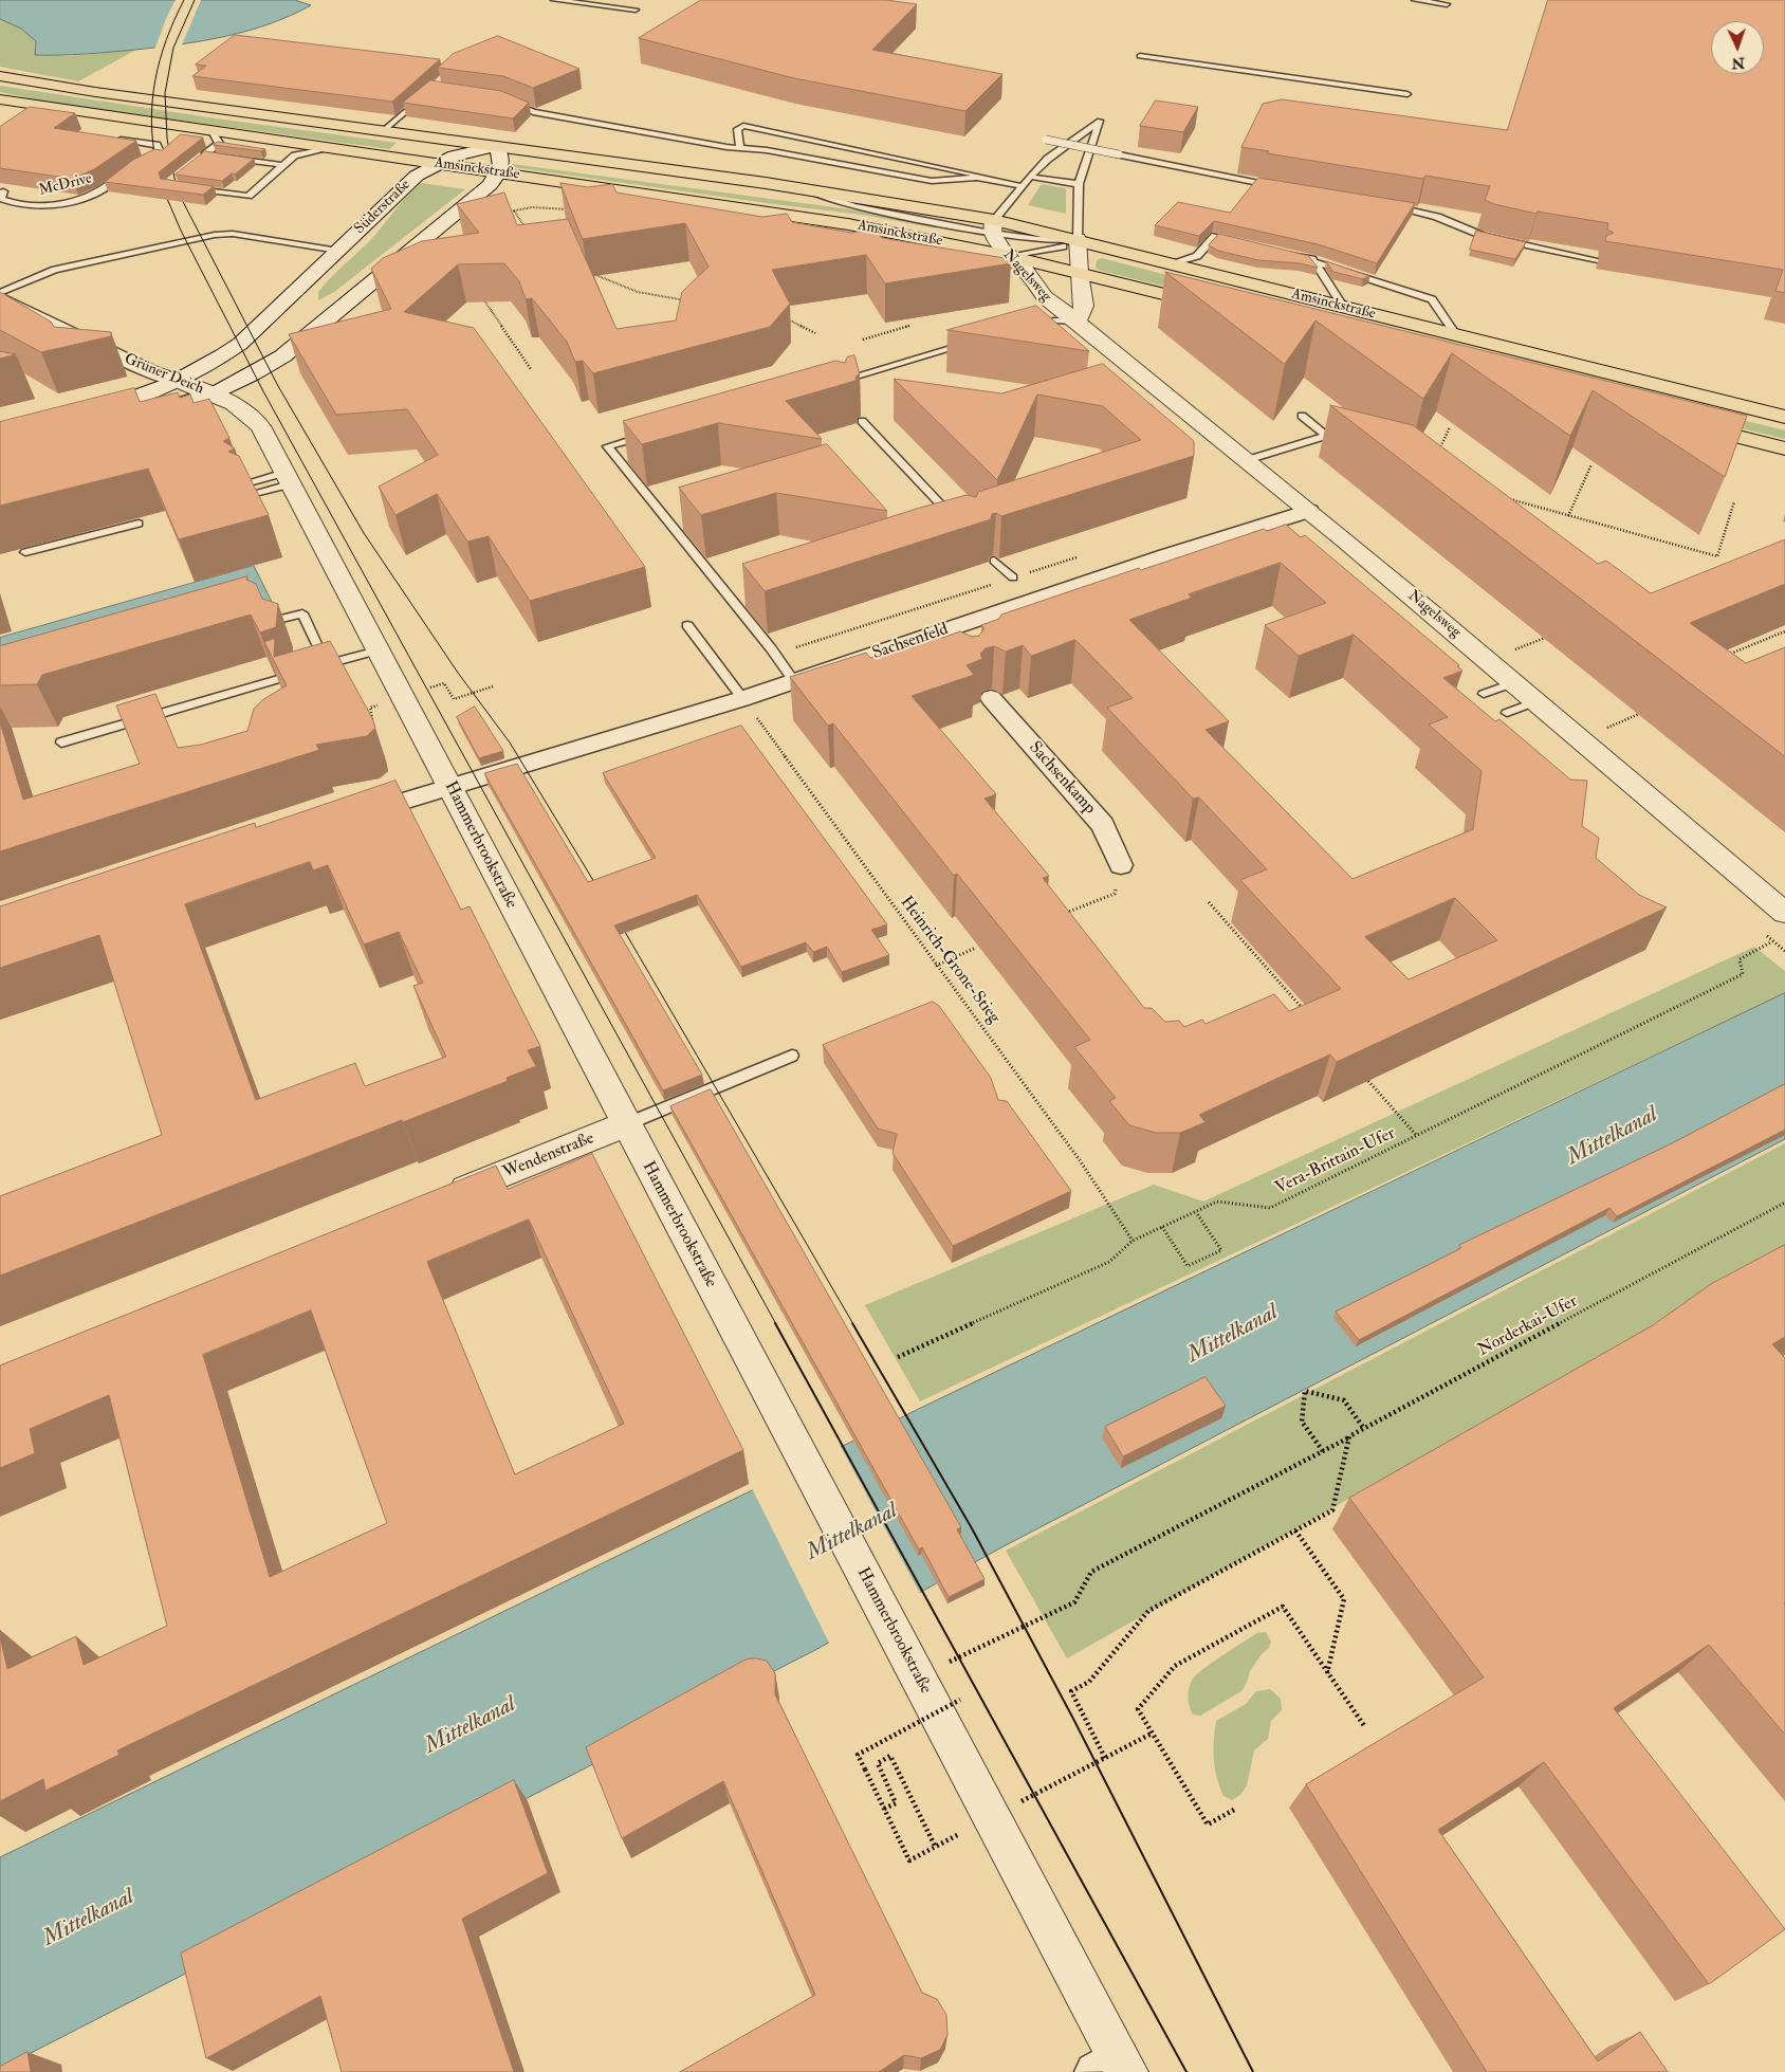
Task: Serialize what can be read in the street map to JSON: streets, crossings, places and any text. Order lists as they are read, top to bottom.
{
  "streets": {
    "main road": ["Amsinckstraße"],
    "street": [
      "Süderstraße",
      "Nagelsweg",
      "Grüner Deich",
      "Sachsenfeld",
      "Sachsenkamp",
      "Hammerbrookstraße",
      "Wendenstraße"
    ],
    "lane": ["McDrive"],
    "path": ["Heinrich-Grone-Stieg", "Vera-Brittain-Ufer", "Norderkai-Ufer"]
  },
  "crossings": [
    ["Amsinckstraße", "Süderstraße"],
    ["Amsinckstraße", "Nagelsweg"],
    ["Süderstraße", "Grüner Deich"],
    ["Süderstraße", "Hammerbrookstraße"],
    ["Nagelsweg", "Sachsenfeld"],
    ["Grüner Deich", "Hammerbrookstraße"],
    ["Sachsenfeld", "Hammerbrookstraße"],
    ["Sachsenfeld", "Heinrich-Grone-Stieg"],
    ["Hammerbrookstraße", "Wendenstraße"],
    ["Hammerbrookstraße", "Norderkai-Ufer"],
    ["Heinrich-Grone-Stieg", "Vera-Brittain-Ufer"]
  ],
  "water": ["Mittelkanal"],
  "north": "bottom"
}
